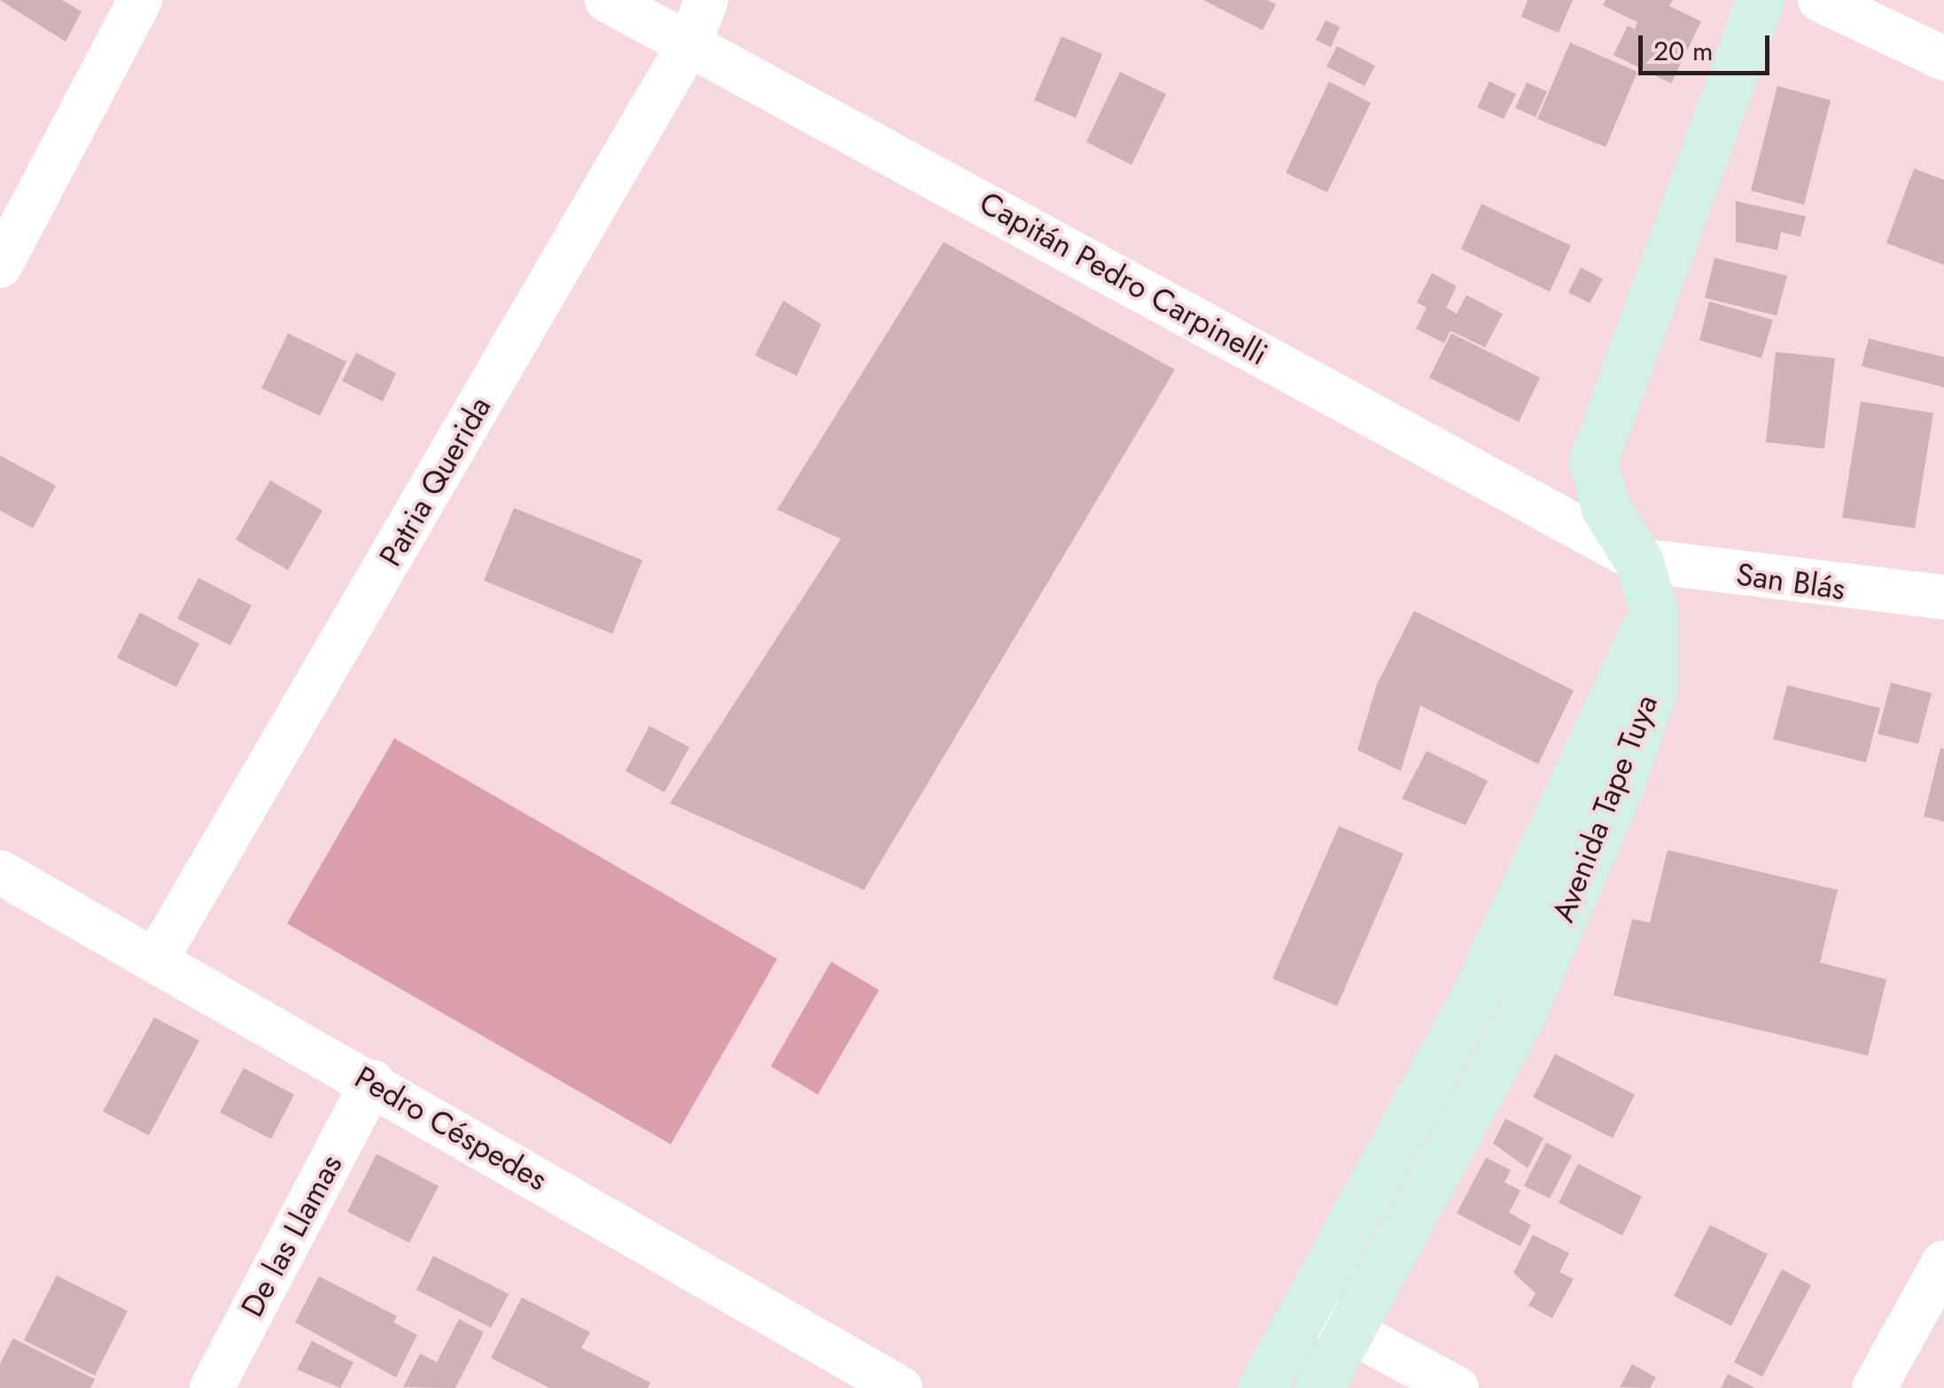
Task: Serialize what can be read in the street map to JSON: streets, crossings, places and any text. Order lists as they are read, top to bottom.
{
  "streets": {
    "street": [
      "Capitán Pedro Carpinelli",
      "Patria Querida",
      "San Blás",
      "Avenida Tape Tuya",
      "Pedro Céspedes",
      "De las Llamas"
    ]
  },
  "crossings": [
    ["Capitán Pedro Carpinelli", "Patria Querida"],
    ["Capitán Pedro Carpinelli", "San Blás"],
    ["Capitán Pedro Carpinelli", "Avenida Tape Tuya"],
    ["Patria Querida", "Pedro Céspedes"],
    ["San Blás", "Avenida Tape Tuya"],
    ["Pedro Céspedes", "De las Llamas"]
  ],
  "scale_bar": "20 m"
}
